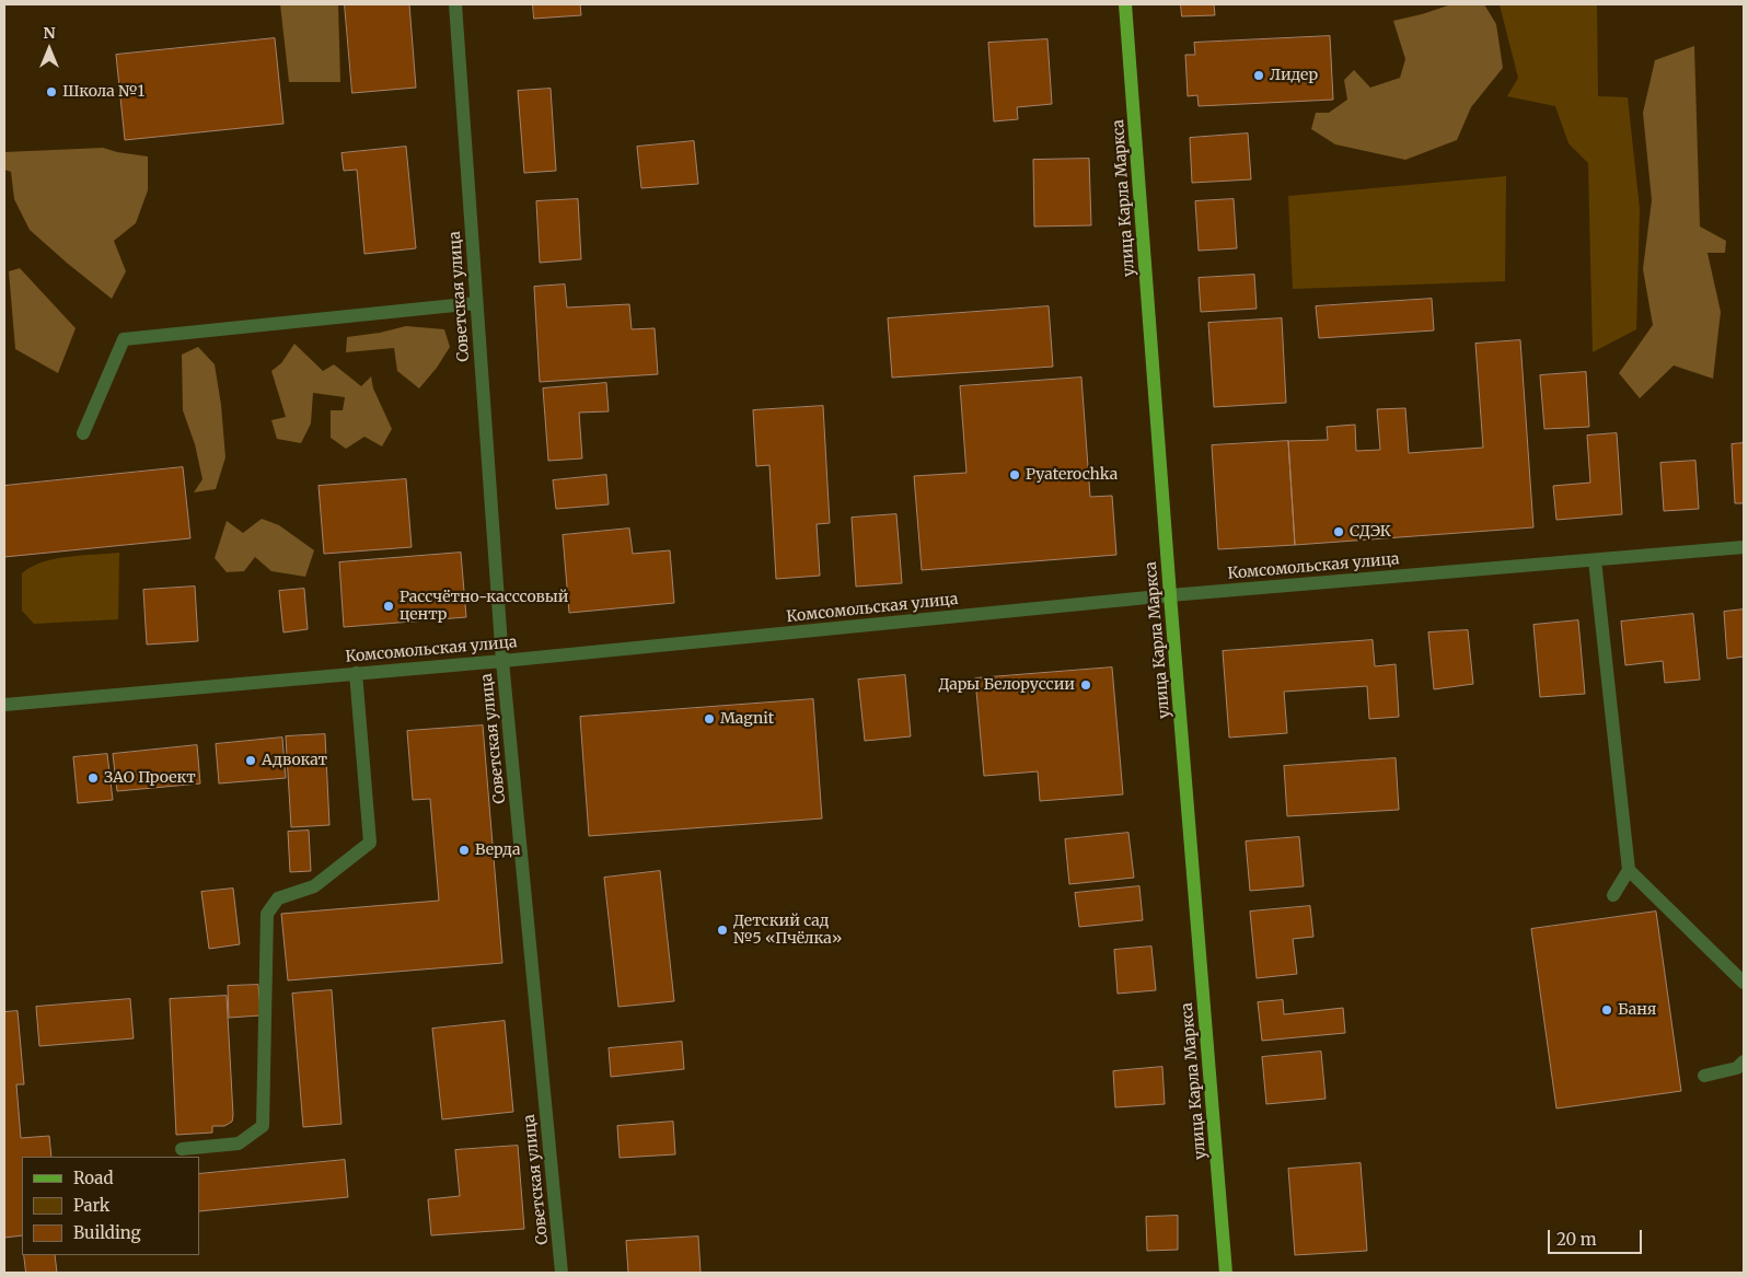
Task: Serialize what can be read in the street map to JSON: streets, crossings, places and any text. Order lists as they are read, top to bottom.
{
  "streets": {
    "main road": ["улица Карла Маркса"],
    "street": ["Советская улица", "Комсомольская улица"]
  },
  "crossings": [
    ["улица Карла Маркса", "Комсомольская улица"],
    ["Советская улица", "Комсомольская улица"]
  ],
  "places": [
    "Лидер",
    "Школа №1",
    "Pyaterochka",
    "СДЭК",
    "Рассчётно-касссовый центр",
    "Дары Белоруссии",
    "Magnit",
    "Адвокат",
    "ЗАО Проект",
    "Верда",
    "Детский сад №5 «Пчёлка»",
    "Баня"
  ],
  "legend": ["Road", "Park", "Building"],
  "scale_bar": "20 m",
  "north": "top"
}
